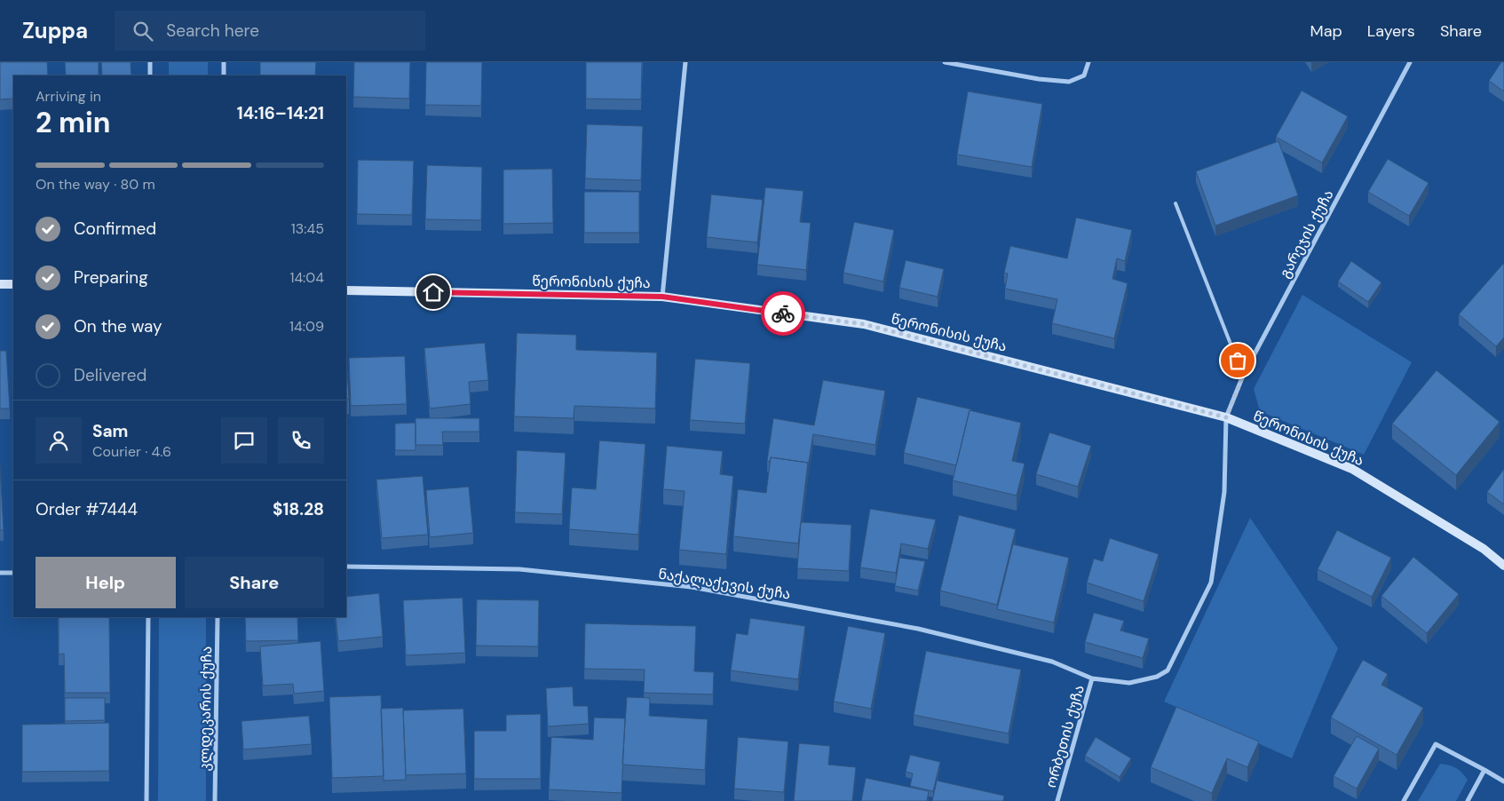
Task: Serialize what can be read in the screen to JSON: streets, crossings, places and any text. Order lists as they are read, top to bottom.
{
  "streets": {
    "street": [
      "გარეჯის ქუჩა",
      "წერონისის ქუჩა",
      "ნაქალაქევის ქუჩა",
      "კლდეკარის ქუჩა",
      "ორბეთის ქუჩა"
    ]
  },
  "crossings": [
    ["გარეჯის ქუჩა", "წერონისის ქუჩა"],
    ["გარეჯის ქუჩა", "ნაქალაქევის ქუჩა"],
    ["წერონისის ქუჩა", "ნაქალაქევის ქუჩა"],
    ["ნაქალაქევის ქუჩა", "ორბეთის ქუჩა"]
  ],
  "page": {
    "header": "Zuppa",
    "search": "Search here",
    "nav": ["Map", "Layers", "Share"],
    "heading": ["2 min", "Arriving in", "14:16–14:21"],
    "panel": [
      "Sam",
      "Courier · 4.6",
      "Order #7444",
      "$18.28"
    ],
    "bar": "On the way · 80 m",
    "list": [
      ["Confirmed", "13:45"],
      ["Preparing", "14:04"],
      ["On the way", "14:09"],
      "Delivered"
    ],
    "buttons": ["Help", "Share"]
  }
}
